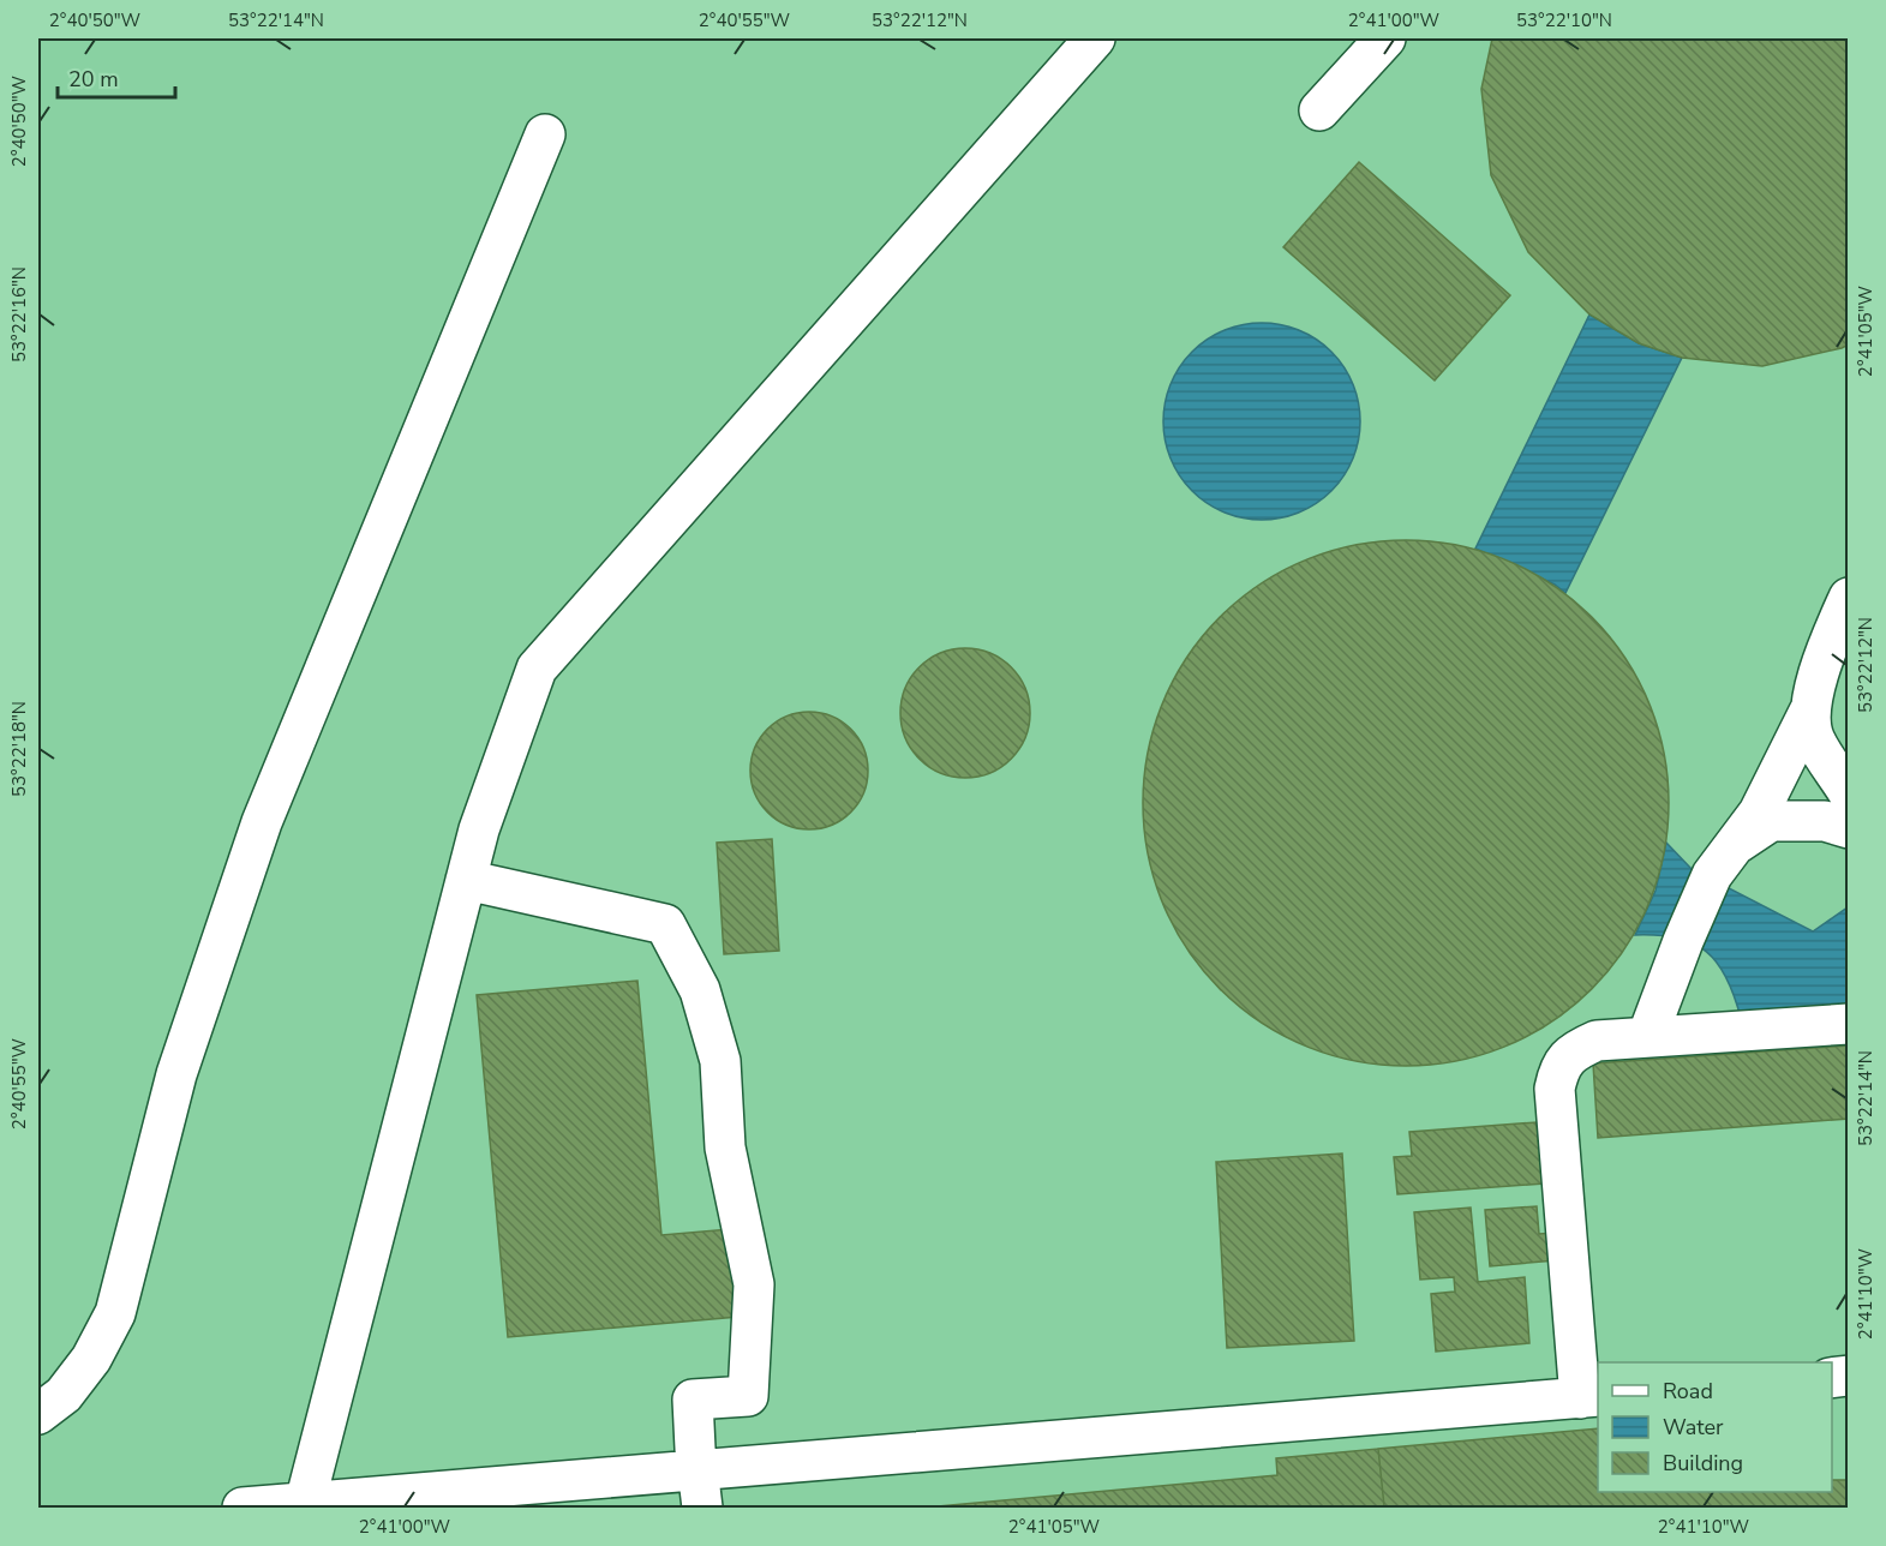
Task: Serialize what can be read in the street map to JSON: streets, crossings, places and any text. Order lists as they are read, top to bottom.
{
  "legend": ["Road", "Water", "Building"],
  "scale_bar": "20 m",
  "coordinates": [
    "2°40'50\"W",
    "53°22'14\"N",
    "2°40'55\"W",
    "53°22'12\"N",
    "2°41'00\"W",
    "53°22'10\"N",
    "53°22'16\"N",
    "2°41'05\"W",
    "53°22'18\"N",
    "2°41'10\"W"
  ]
}
